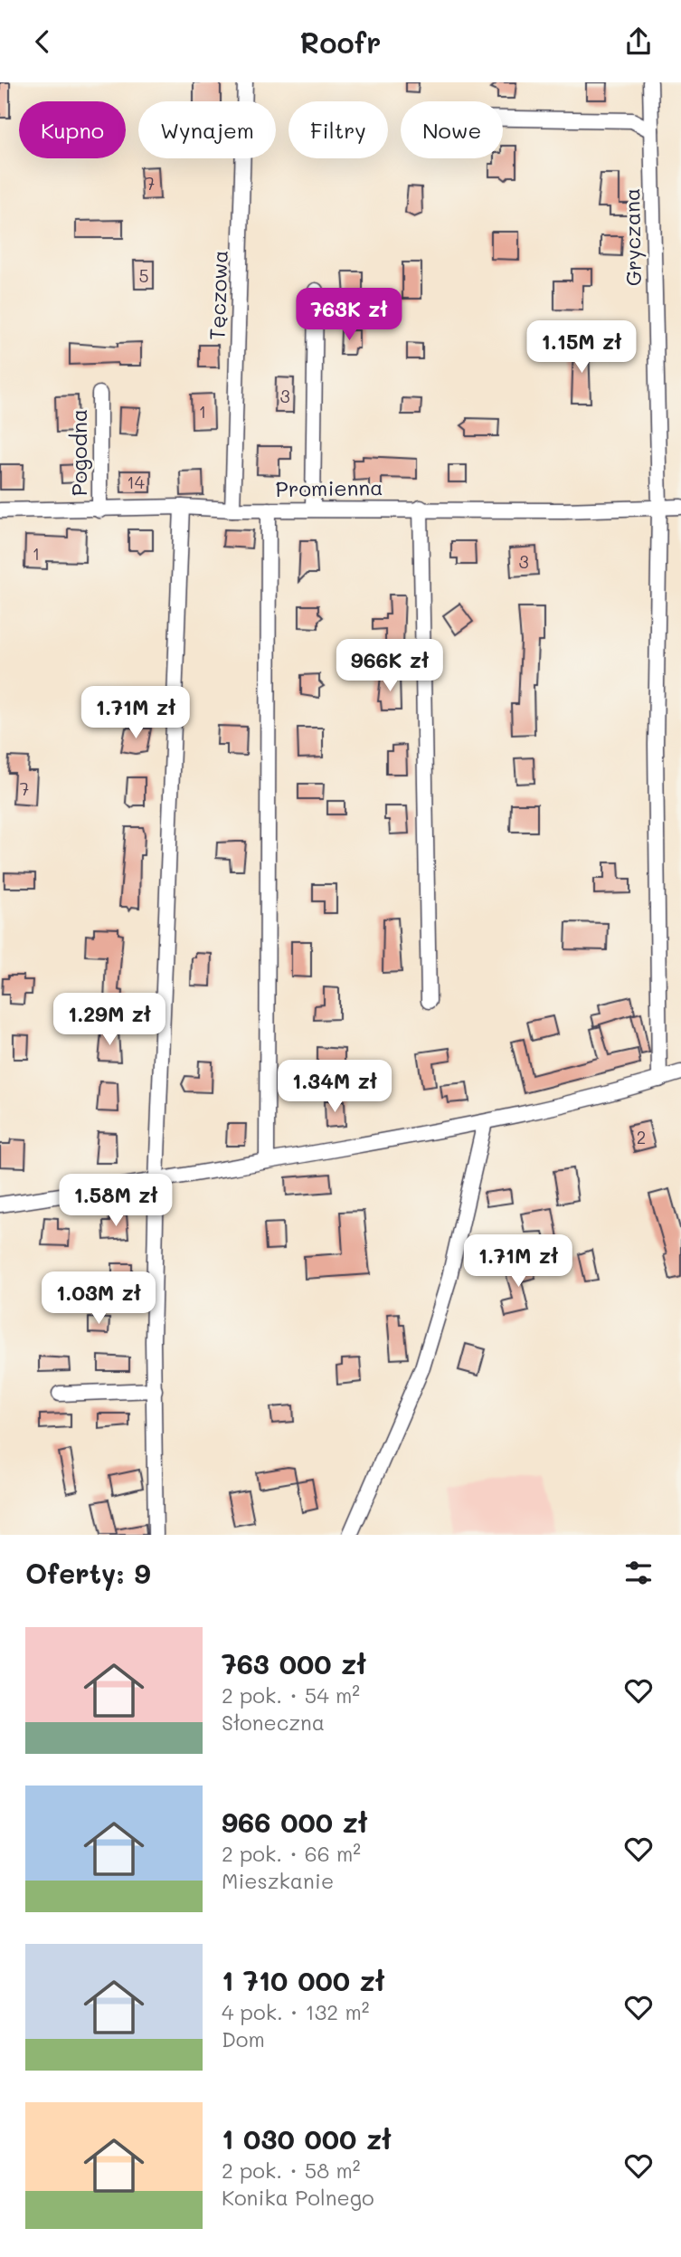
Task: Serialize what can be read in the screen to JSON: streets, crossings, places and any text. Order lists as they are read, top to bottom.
{
  "streets": {
    "street": [
      "Gryczana",
      "Tęczowa",
      "Pogodna",
      "Promienna"
    ]
  },
  "crossings": [
    ["Gryczana", "Promienna"],
    ["Tęczowa", "Promienna"],
    ["Pogodna", "Promienna"]
  ],
  "house_numbers": [
    "7",
    "5",
    "3",
    "1",
    "14",
    "1",
    "3",
    "7",
    "2"
  ],
  "page": {
    "header": "Roofr",
    "chip": [
      "Kupno",
      "Wynajem",
      "Filtry",
      "Nowe"
    ],
    "price": [
      "763K zł",
      "1.15M zł",
      "966K zł",
      "1.71M zł",
      "1.29M zł",
      "1.34M zł",
      "1.58M zł",
      "1.71M zł",
      "1.03M zł"
    ],
    "heading": "Oferty: 9",
    "list": [
      {
        "name": "763 000 zł",
        "note": "2 pok. · 54 m² · Słoneczna"
      },
      {
        "name": "966 000 zł",
        "note": "2 pok. · 66 m² · Mieszkanie"
      },
      {
        "name": "1 710 000 zł",
        "note": "4 pok. · 132 m² · Dom"
      },
      {
        "name": "1 030 000 zł",
        "note": "2 pok. · 58 m² · Konika Polnego"
      }
    ]
  }
}
